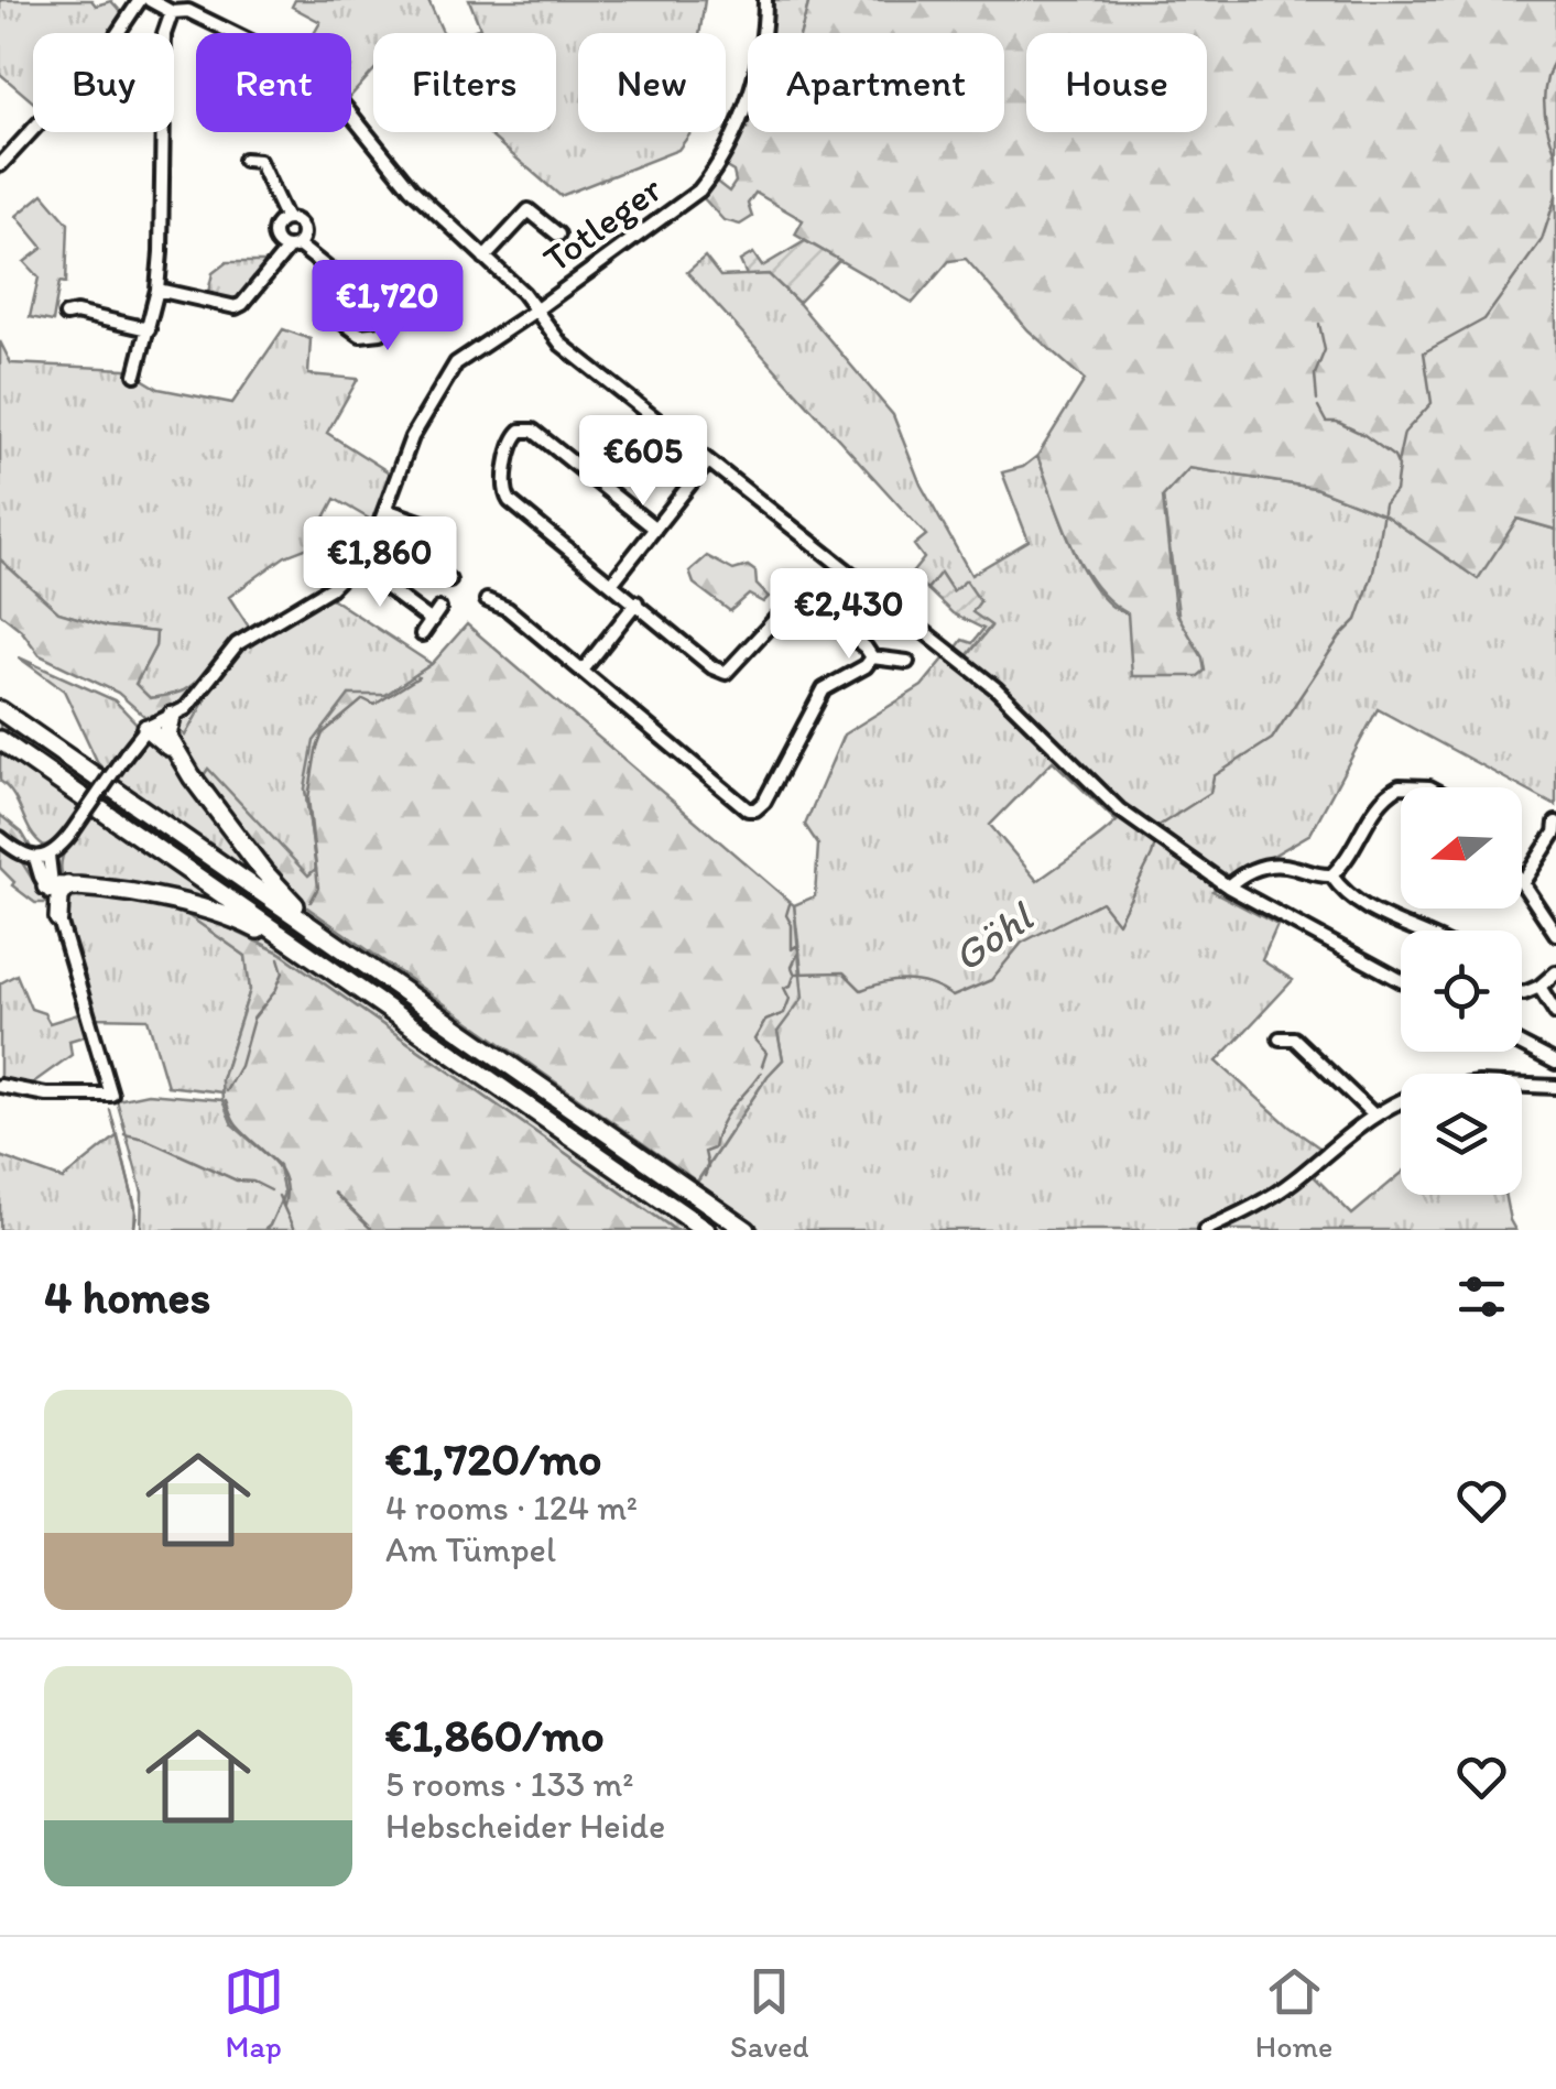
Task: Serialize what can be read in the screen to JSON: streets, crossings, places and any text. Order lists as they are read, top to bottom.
{
  "streets": {
    "street": ["Totleger"]
  },
  "water": ["Göhl"],
  "north": "left",
  "page": {
    "chip": [
      "Buy",
      "Rent",
      "Filters",
      "New",
      "Apartment",
      "House"
    ],
    "price": [
      "€1,720",
      "€605",
      "€1,860",
      "€2,430"
    ],
    "heading": "4 homes",
    "list": [
      {
        "name": "€1,720/mo",
        "note": "4 rooms · 124 m² · Am Tümpel"
      },
      {
        "name": "€1,860/mo",
        "note": "5 rooms · 133 m² · Hebscheider Heide"
      }
    ],
    "tabs": ["Map", "Saved", "Home"]
  }
}
